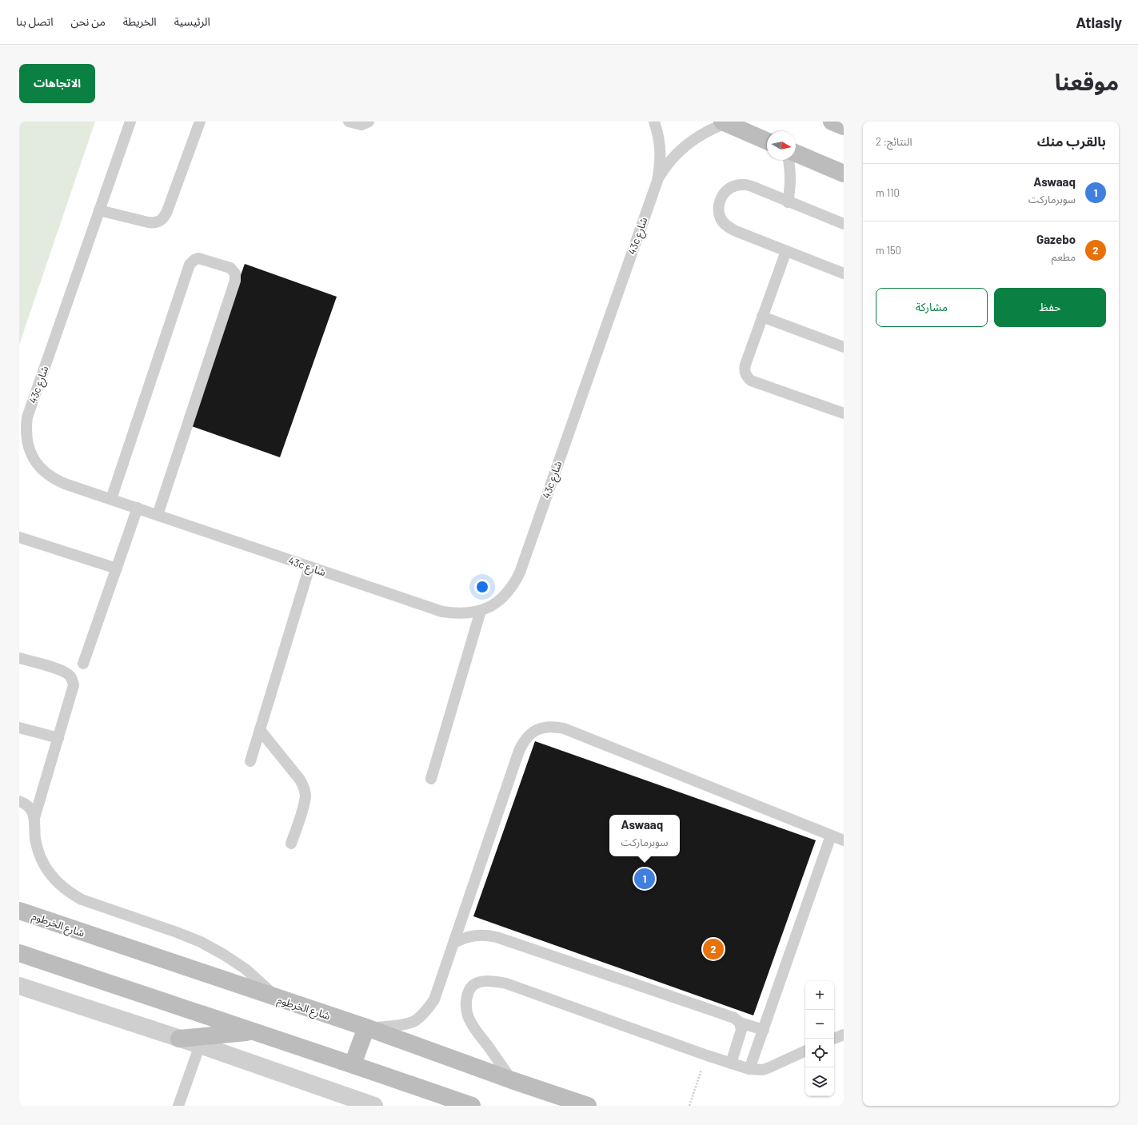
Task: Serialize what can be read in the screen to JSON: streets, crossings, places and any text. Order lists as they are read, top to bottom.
{
  "streets": {
    "main road": ["شارع الخرطوم"],
    "lane": ["43c شارع"]
  },
  "north": "right",
  "page": {
    "header": "Atlasly",
    "nav": [
      "الرئيسية",
      "الخريطة",
      "من نحن",
      "اتصل بنا"
    ],
    "title": "موقعنا",
    "buttons": [
      "الاتجاهات",
      ["حفظ", "مشاركة"]
    ],
    "heading": ["بالقرب منك", "النتائج: 2"],
    "list": [
      {
        "mark": "1",
        "name": "Aswaaq",
        "note": "سوبرماركت",
        "value": "110 m"
      },
      {
        "mark": "2",
        "name": "Gazebo",
        "note": "مطعم",
        "value": "150 m"
      }
    ],
    "popup": ["Aswaaq", "سوبرماركت"],
    "pins": ["1", "2"],
    "map_buttons": ["+", "−"]
  }
}
